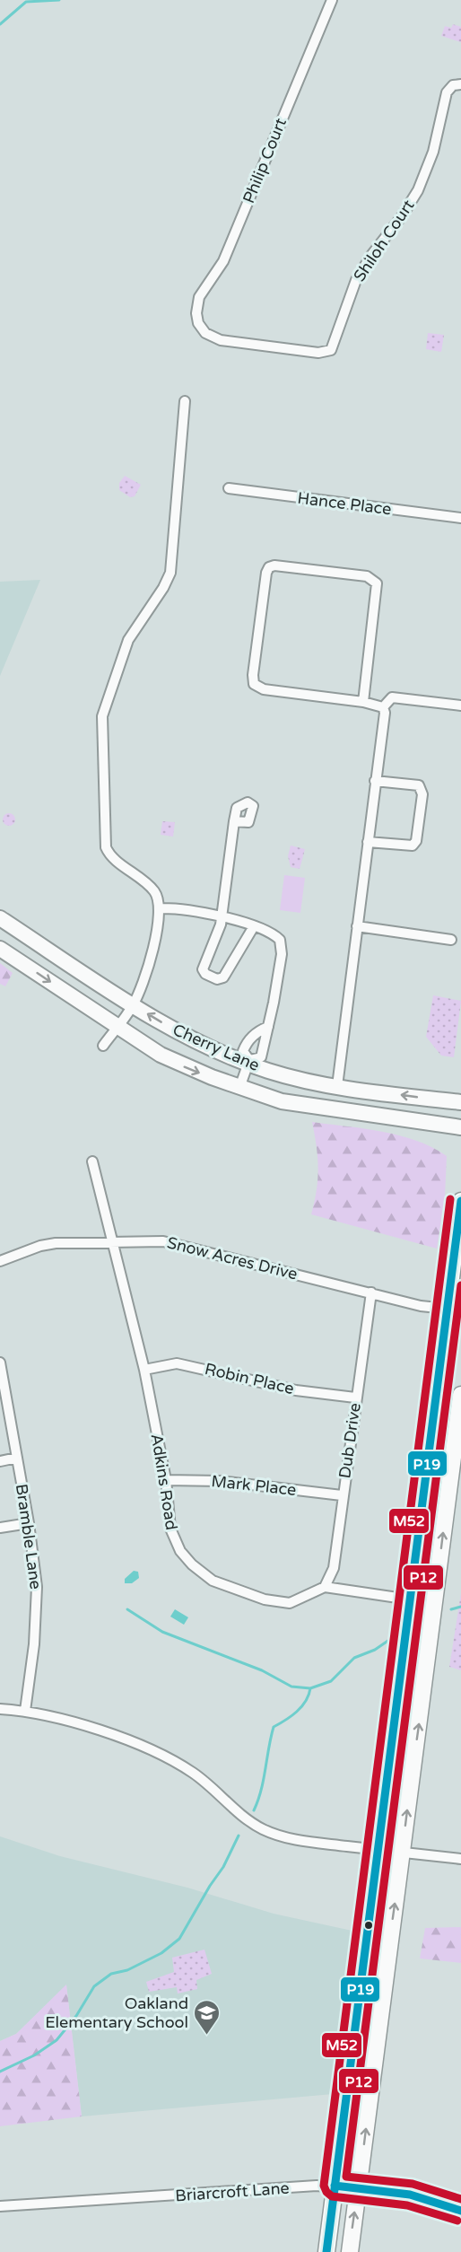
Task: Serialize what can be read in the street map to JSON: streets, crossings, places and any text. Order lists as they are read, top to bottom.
{
  "streets": {
    "main road": ["Cherry Lane"],
    "street": [
      "Philip Court",
      "Shiloh Court",
      "Hance Place",
      "Snow Acres Drive",
      "Robin Place",
      "Dub Drive",
      "Adkins Road",
      "Mark Place",
      "Bramble Lane",
      "Briarcroft Lane"
    ]
  },
  "crossings": [
    ["Philip Court", "Shiloh Court"],
    ["Snow Acres Drive", "Dub Drive"],
    ["Snow Acres Drive", "Adkins Road"],
    ["Robin Place", "Dub Drive"],
    ["Robin Place", "Adkins Road"],
    ["Dub Drive", "Adkins Road"],
    ["Dub Drive", "Mark Place"],
    ["Adkins Road", "Mark Place"]
  ],
  "places": {
    "school or university": ["Oakland Elementary School"]
  },
  "lines": ["transit line M52", "transit line P19", "transit line P12"]
}
